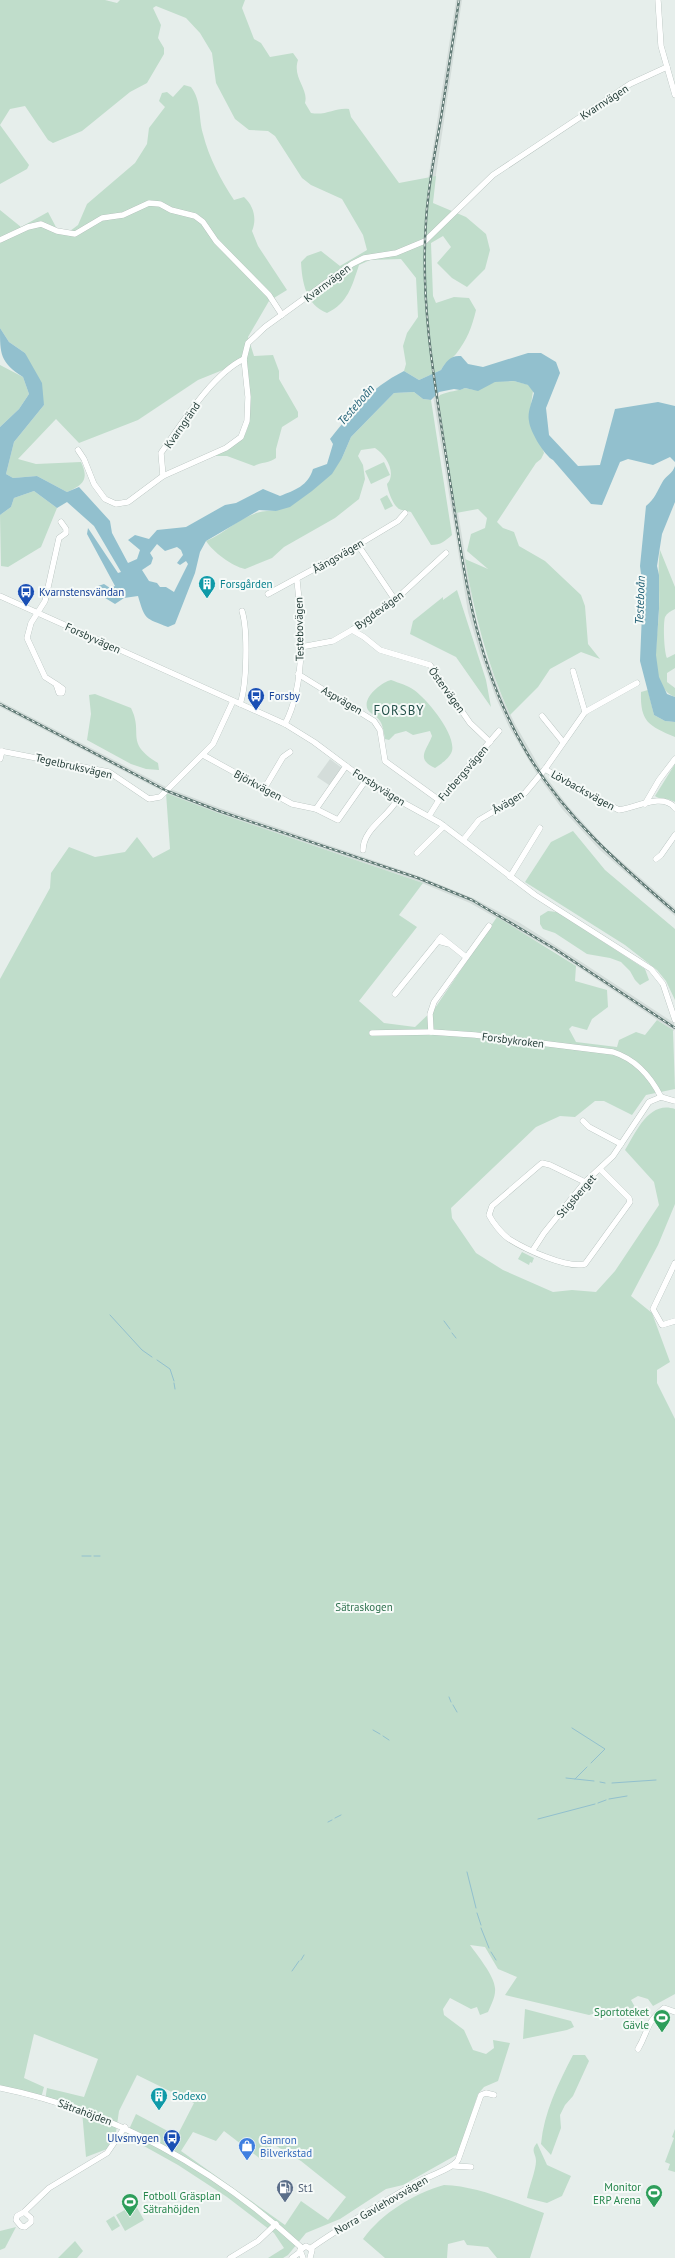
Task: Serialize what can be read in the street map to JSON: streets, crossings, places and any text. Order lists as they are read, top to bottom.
{
  "streets": {
    "street": [
      "Kvarnvägen",
      "Kvarngränd",
      "Åängsvägen",
      "Bygdevägen",
      "Testebovägen",
      "Forsbyvägen",
      "Östervägen",
      "Aspvägen",
      "Tegelbruksvägen",
      "Furbergsvägen",
      "Björkvägen",
      "Lövbacksvägen",
      "Åvägen",
      "Forsbykroken",
      "Stigsberget",
      "Sätrahöjden",
      "Norra Gavlehovsvägen"
    ]
  },
  "crossings": [
    ["Kvarnvägen", "Kvarngränd"],
    ["Åängsvägen", "Testebovägen"],
    ["Bygdevägen", "Testebovägen"],
    ["Bygdevägen", "Östervägen"],
    ["Testebovägen", "Forsbyvägen"],
    ["Testebovägen", "Aspvägen"],
    ["Forsbyvägen", "Tegelbruksvägen"],
    ["Forsbyvägen", "Furbergsvägen"],
    ["Forsbyvägen", "Björkvägen"],
    ["Forsbyvägen", "Åvägen"],
    ["Östervägen", "Furbergsvägen"],
    ["Aspvägen", "Furbergsvägen"],
    ["Tegelbruksvägen", "Björkvägen"],
    ["Lövbacksvägen", "Åvägen"],
    ["Forsbykroken", "Stigsberget"]
  ],
  "districts": ["FORSBY"],
  "water": ["Testeboån"],
  "parks": ["Sätraskogen"],
  "places": {
    "building": ["Forsgården", "Sodexo"],
    "bus stop": ["Kvarnstensvändan", "Forsby", "Ulvsmygen"],
    "sports": ["Sportoteket Gävle", "Monitor ERP Arena", "Fotboll Gräsplan Sätrahöjden"],
    "shop": ["Gamron Bilverkstad"],
    "fuel station": ["St1"]
  }
}
